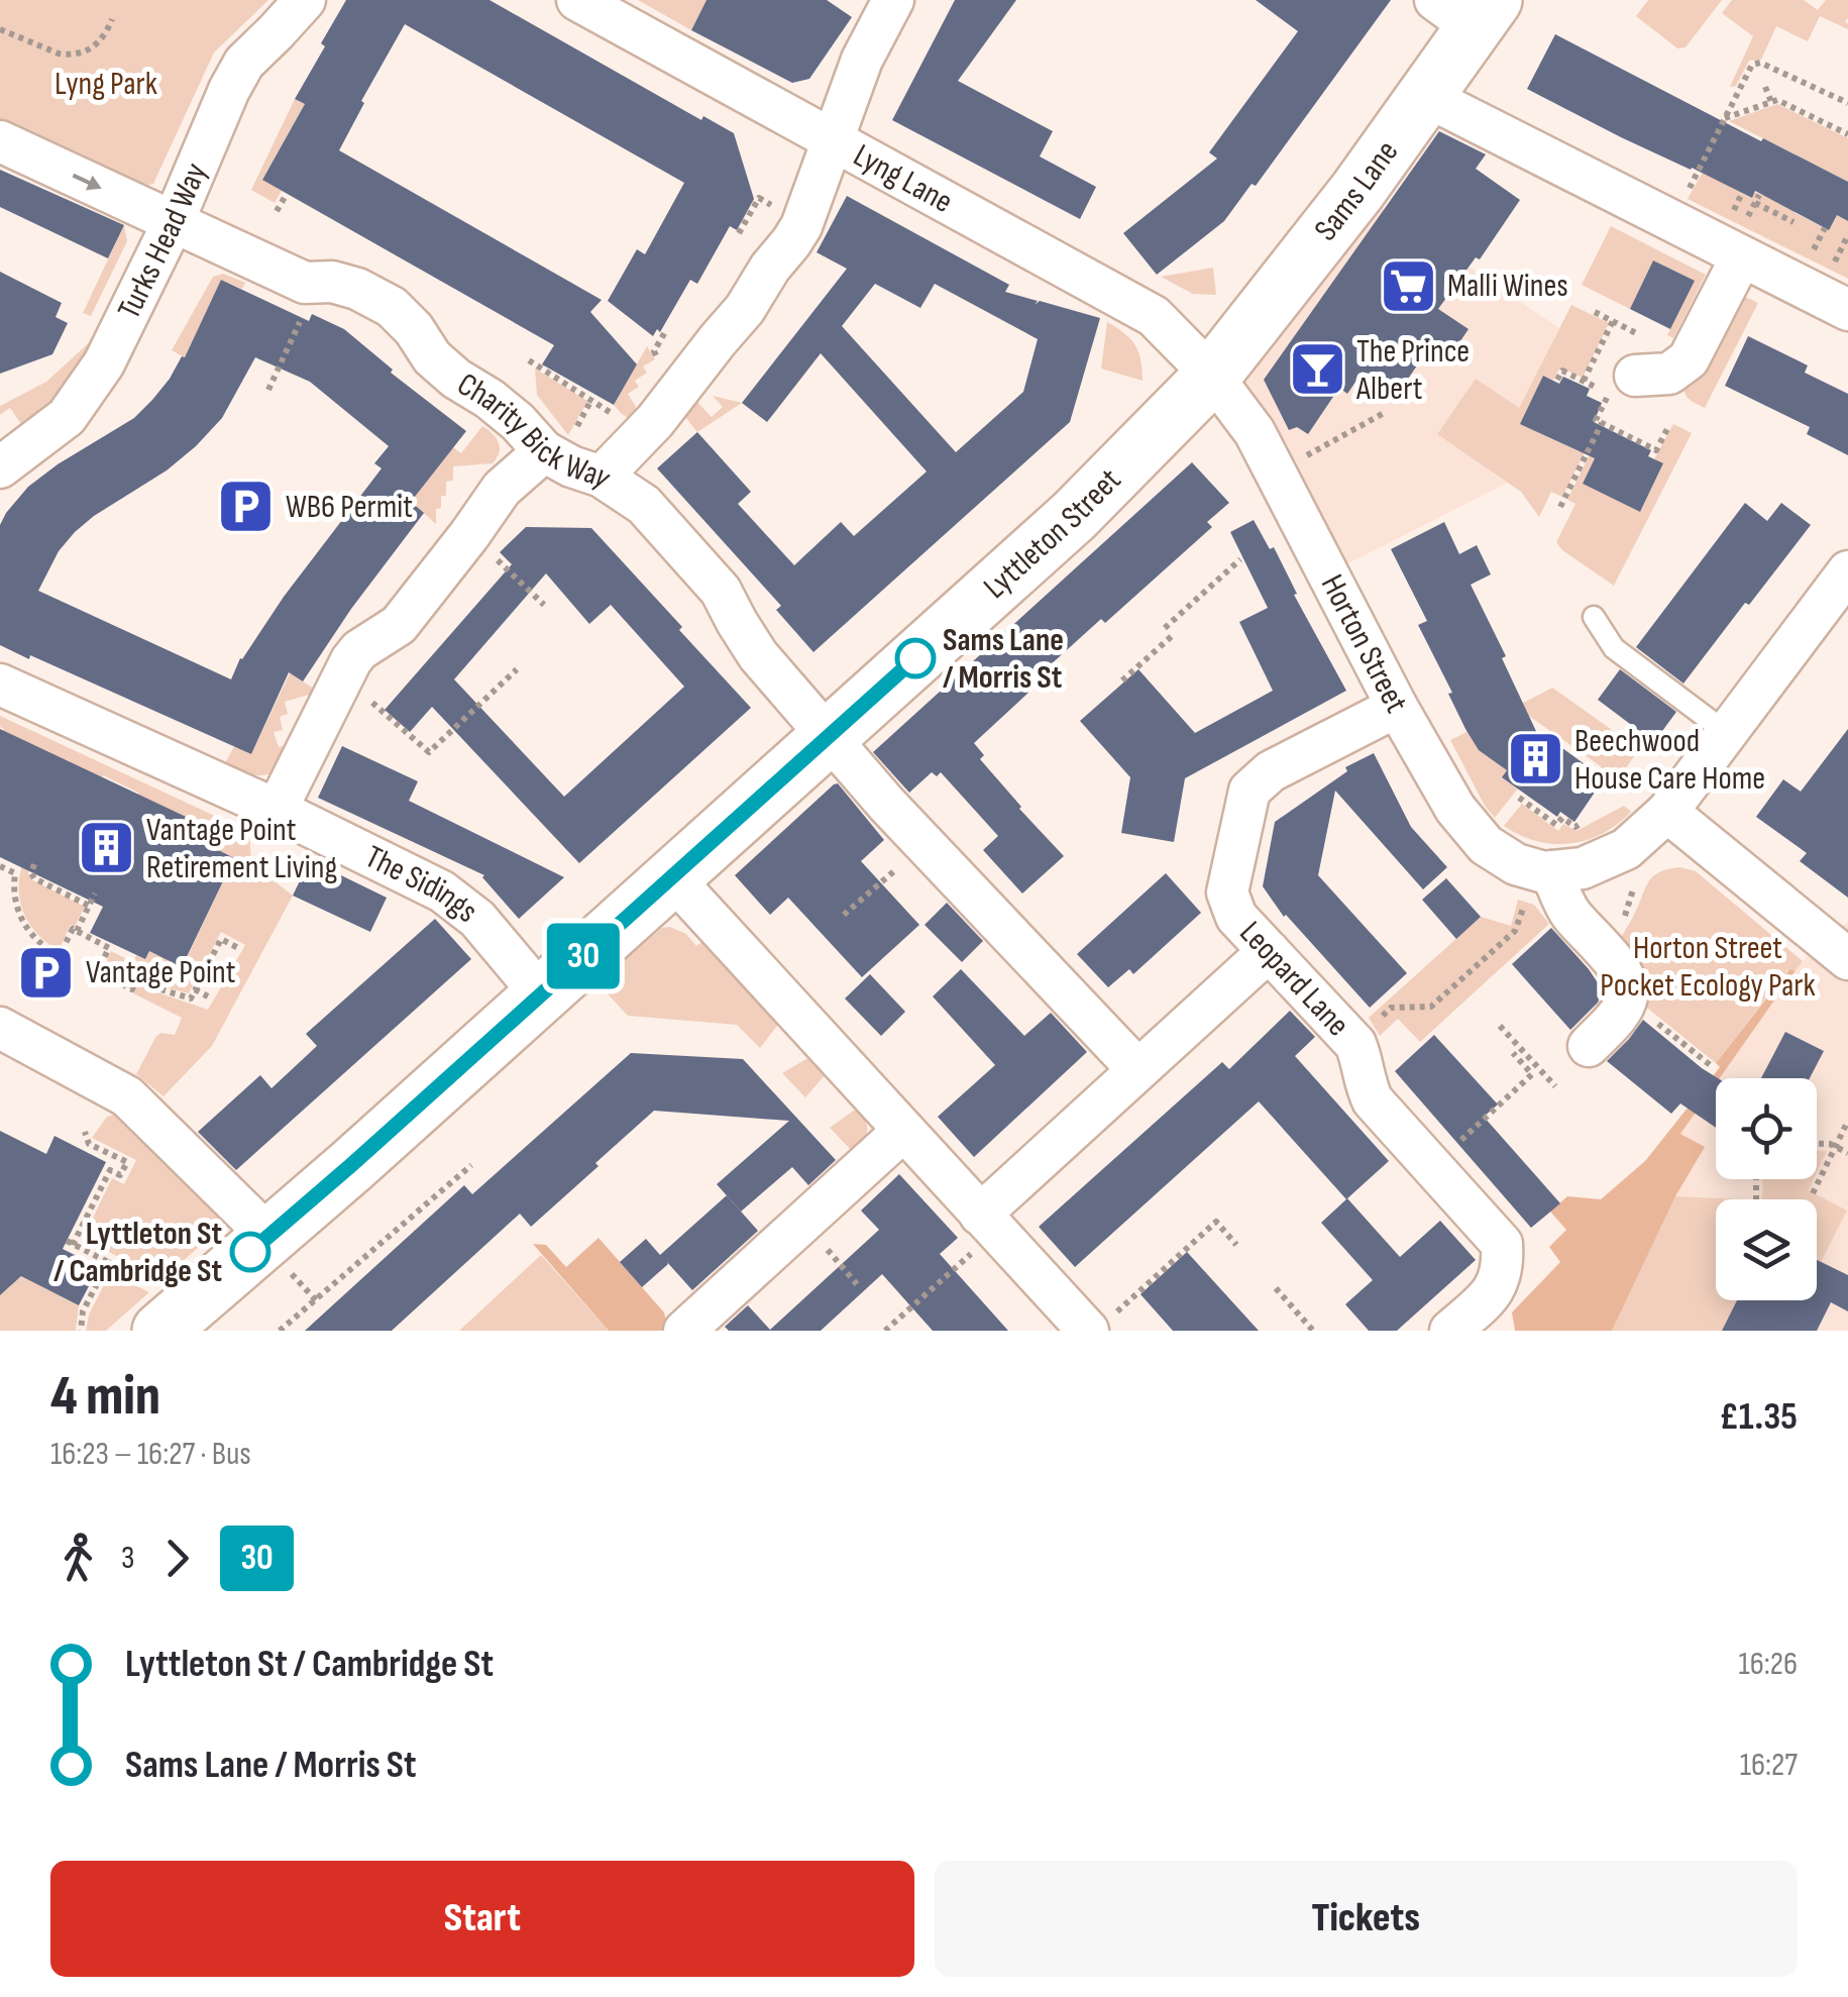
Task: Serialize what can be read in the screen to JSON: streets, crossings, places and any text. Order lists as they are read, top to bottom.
{
  "streets": {
    "street": [
      "Lyng Lane",
      "Sams Lane",
      "Turks Head Way",
      "Charity Bick Way",
      "Lyttleton Street",
      "Horton Street",
      "The Sidings",
      "Leopard Lane"
    ]
  },
  "crossings": [
    ["Lyng Lane", "Sams Lane"],
    ["Lyng Lane", "Lyttleton Street"],
    ["Lyng Lane", "Horton Street"],
    ["Sams Lane", "Lyttleton Street"],
    ["Sams Lane", "Horton Street"],
    ["Turks Head Way", "Charity Bick Way"],
    ["Charity Bick Way", "Lyttleton Street"],
    ["Lyttleton Street", "Horton Street"],
    ["Lyttleton Street", "The Sidings"],
    ["Horton Street", "Leopard Lane"]
  ],
  "parks": ["Lyng Park", "Horton Street Pocket Ecology Park"],
  "places": {
    "supermarket": ["Malli Wines"],
    "bar": ["The Prince Albert"],
    "parking": ["WB6 Permit", "Vantage Point"],
    "other": ["Sams Lane / Morris St", "Lyttleton St / Cambridge St"],
    "building": ["Beechwood House Care Home", "Vantage Point Retirement Living"]
  },
  "lines": ["bus line 30"],
  "page": {
    "on_map": "30",
    "heading": ["4 min", "16:23 – 16:27 · Bus", "£1.35"],
    "legs": ["3", "30"],
    "list": [
      {
        "name": "Lyttleton St / Cambridge St",
        "value": "16:26"
      },
      {
        "name": "Sams Lane / Morris St",
        "value": "16:27"
      }
    ],
    "buttons": ["Start", "Tickets"]
  }
}
